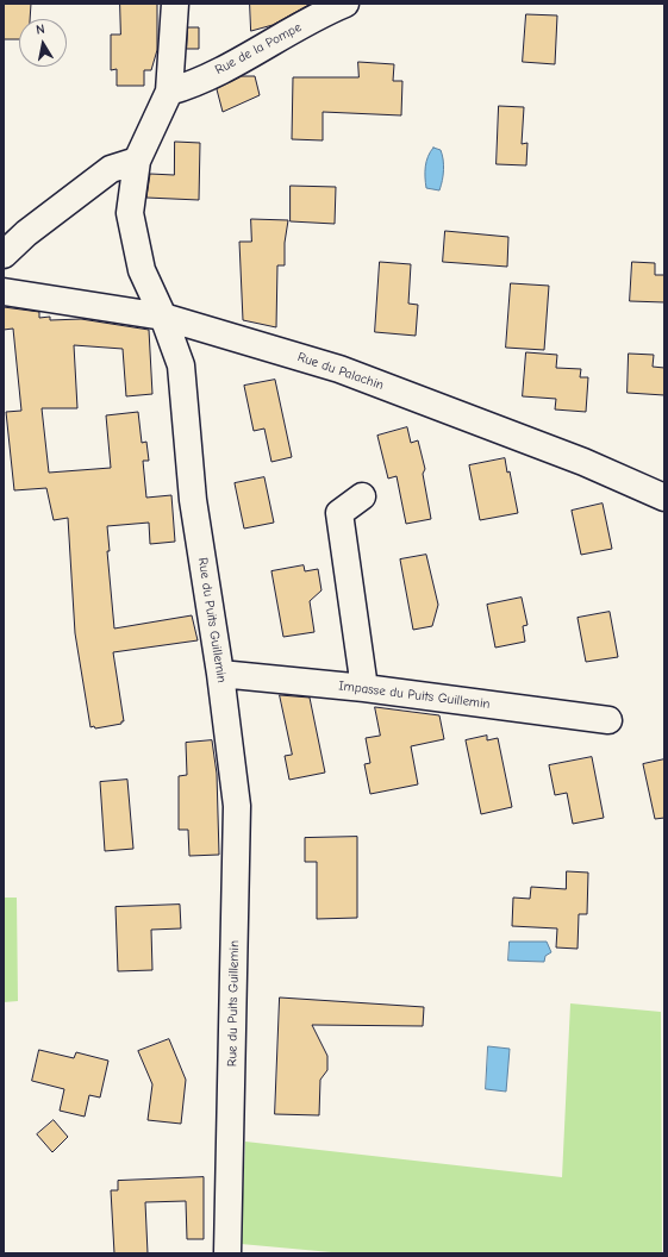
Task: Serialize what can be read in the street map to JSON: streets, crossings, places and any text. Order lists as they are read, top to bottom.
{
  "streets": {
    "street": [
      "Rue de la Pompe",
      "Rue du Palachin",
      "Rue du Puits Guillemin",
      "Impasse du Puits Guillemin"
    ]
  },
  "crossings": [
    ["Rue de la Pompe", "Rue du Puits Guillemin"],
    ["Rue du Palachin", "Rue du Puits Guillemin"],
    ["Rue du Puits Guillemin", "Impasse du Puits Guillemin"]
  ],
  "north": "top"
}
